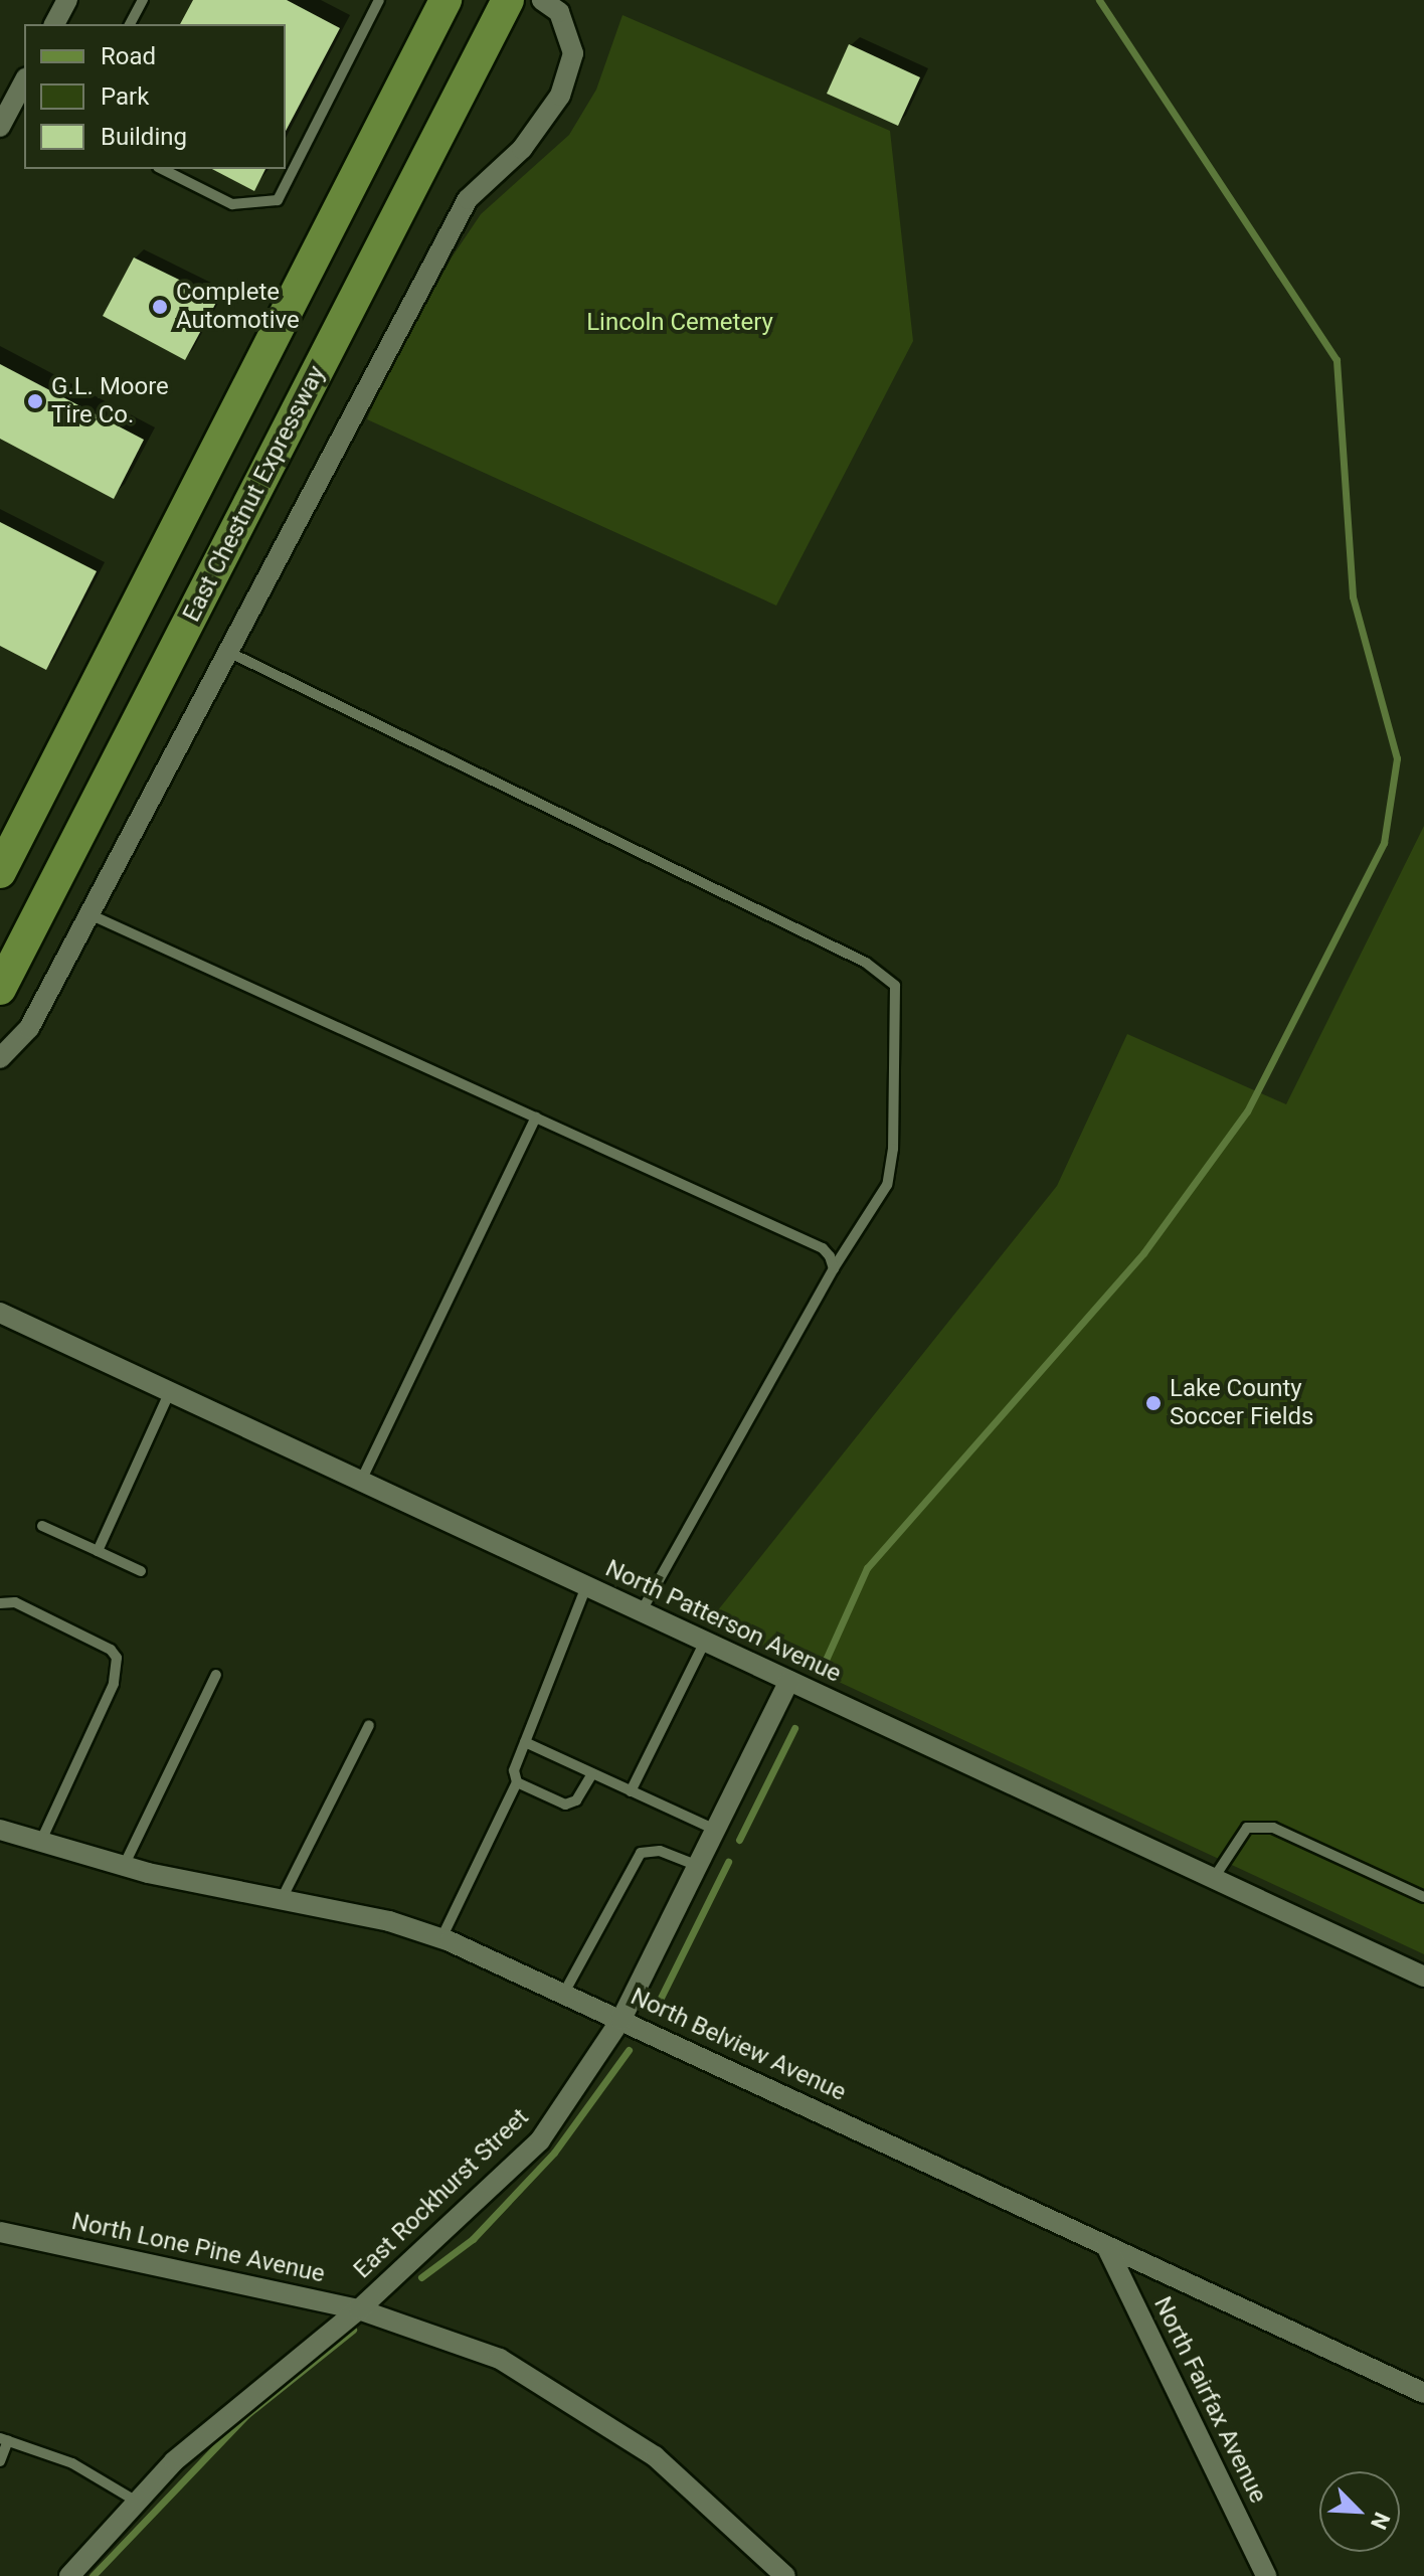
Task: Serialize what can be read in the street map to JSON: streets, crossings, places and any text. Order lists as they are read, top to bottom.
{
  "streets": {
    "main road": ["East Chestnut Expressway"],
    "street": [
      "North Patterson Avenue",
      "North Belview Avenue",
      "East Rockhurst Street",
      "North Lone Pine Avenue",
      "North Fairfax Avenue"
    ]
  },
  "crossings": [
    ["North Patterson Avenue", "East Rockhurst Street"],
    ["North Belview Avenue", "East Rockhurst Street"],
    ["North Belview Avenue", "North Fairfax Avenue"],
    ["East Rockhurst Street", "North Lone Pine Avenue"]
  ],
  "parks": ["Lincoln Cemetery"],
  "places": ["Complete Automotive", "G.L. Moore Tire Co.", "Lake County Soccer Fields"],
  "legend": ["Road", "Park", "Building"],
  "north": "bottom right"
}
